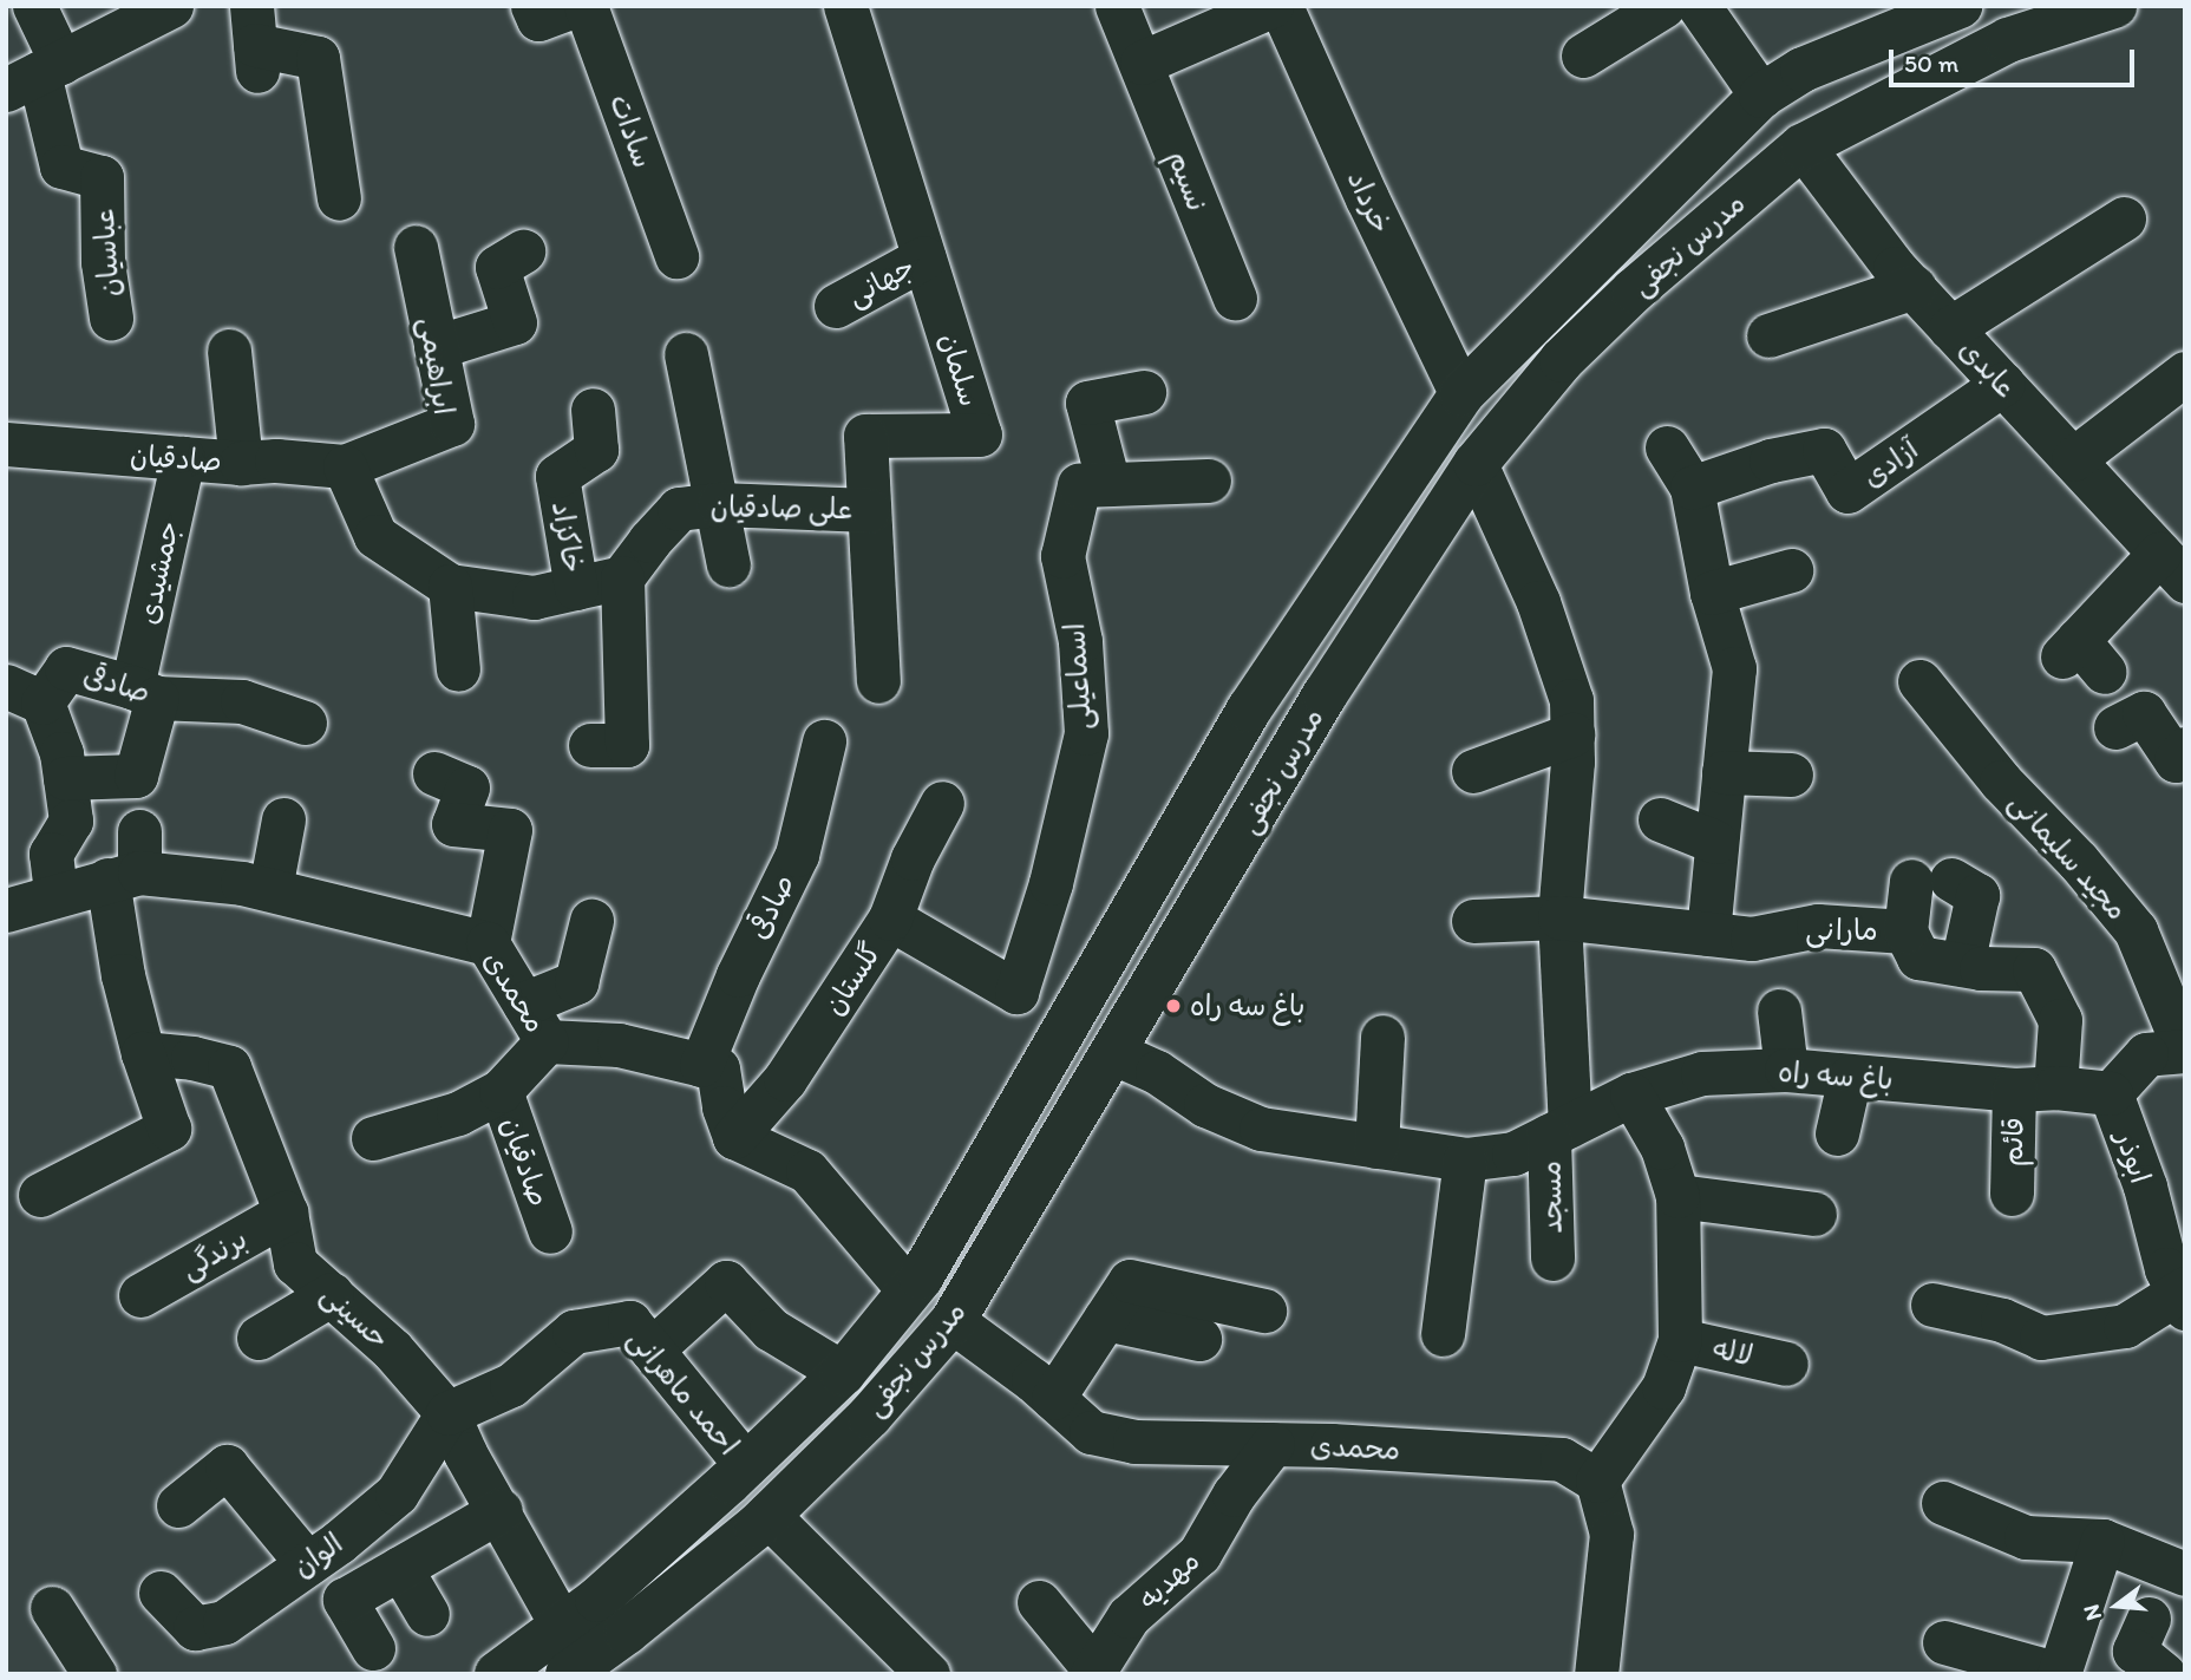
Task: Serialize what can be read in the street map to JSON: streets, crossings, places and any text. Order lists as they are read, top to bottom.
{
  "streets": {
    "main road": ["مدرس نجفی"],
    "street": [
      "سادات",
      "نسیم",
      "خرداد",
      "عباسیان",
      "جهانی",
      "ابراهیمی",
      "عابدی",
      "سلمان",
      "صادقیان",
      "آزادی",
      "علی صادقیان",
      "خاکزاد",
      "جمشیدی",
      "اسماعیلی",
      "صادقی",
      "مجید سلیمانی",
      "مارانی",
      "گلستان",
      "محمدی",
      "باغ سه راه",
      "قائم",
      "ابوذر",
      "مسجد",
      "برندگی",
      "حسینی",
      "لاله",
      "احمد ماهرانی",
      "الوان",
      "مهدیه"
    ]
  },
  "crossings": [
    ["خرداد", "مدرس نجفی"],
    ["مدرس نجفی", "عابدی"],
    ["مدرس نجفی", "محمدی"],
    ["مدرس نجفی", "باغ سه راه"],
    ["مدرس نجفی", "حسینی"],
    ["مدرس نجفی", "احمد ماهرانی"],
    ["جهانی", "سلمان"],
    ["ابراهیمی", "صادقیان"],
    ["عابدی", "آزادی"],
    ["سلمان", "علی صادقیان"],
    ["صادقیان", "جمشیدی"],
    ["جمشیدی", "صادقی"],
    ["اسماعیلی", "گلستان"],
    ["صادقی", "محمدی"],
    ["مجید سلیمانی", "ابوذر"],
    ["مارانی", "باغ سه راه"],
    ["مارانی", "قائم"],
    ["محمدی", "مهدیه"],
    ["باغ سه راه", "قائم"],
    ["باغ سه راه", "ابوذر"],
    ["باغ سه راه", "مسجد"],
    ["برندگی", "حسینی"],
    ["حسینی", "احمد ماهرانی"],
    ["حسینی", "الوان"],
    ["احمد ماهرانی", "الوان"]
  ],
  "places": ["باغ سه راه"],
  "scale_bar": "50 m",
  "north": "left"
}
